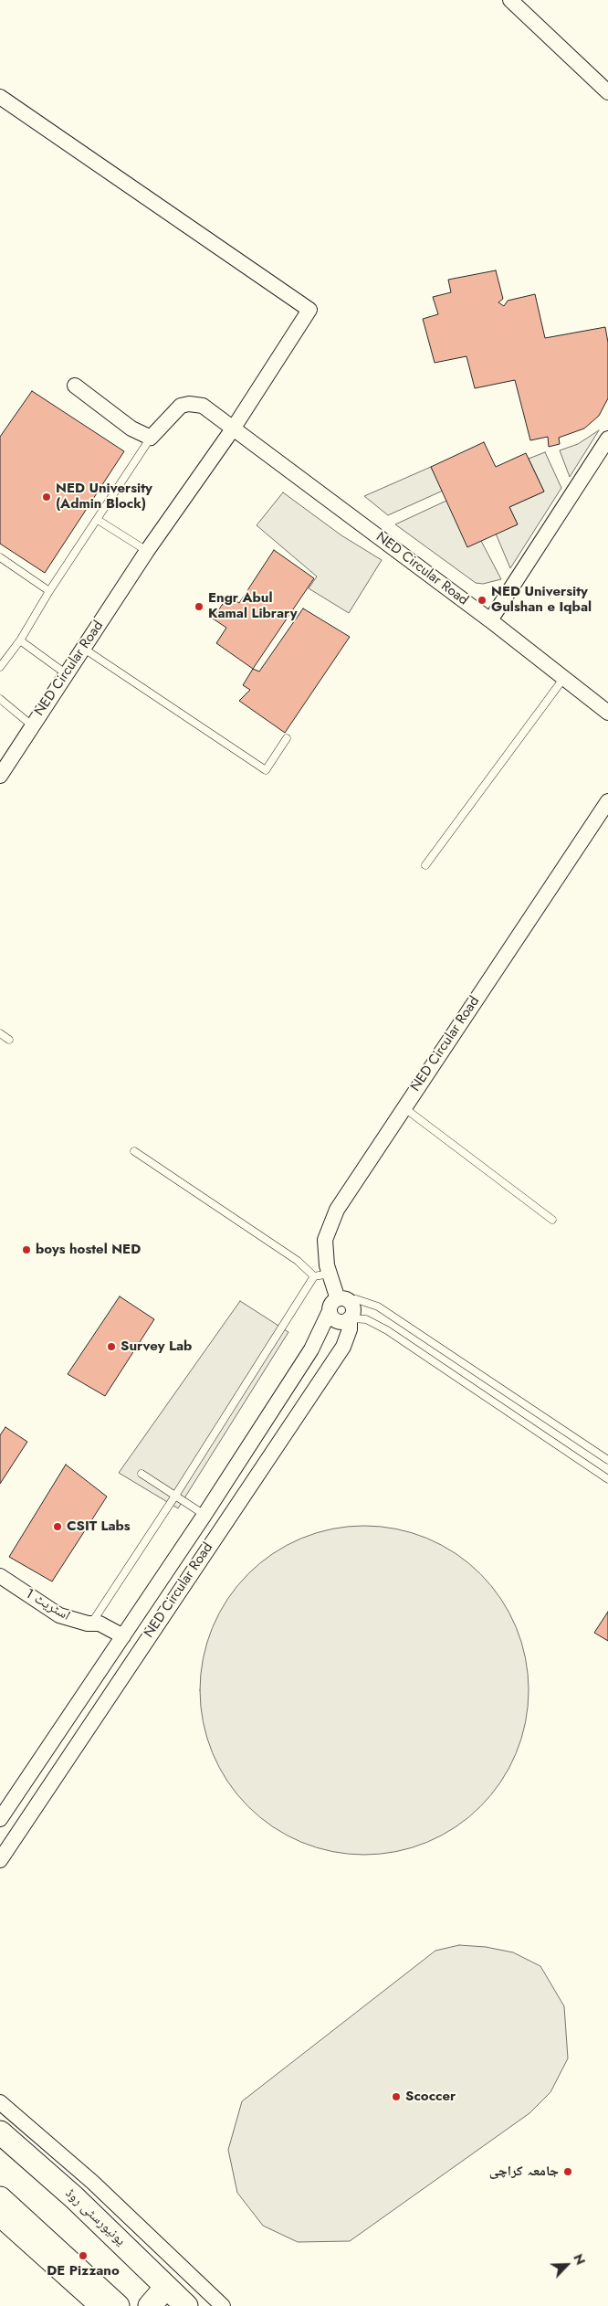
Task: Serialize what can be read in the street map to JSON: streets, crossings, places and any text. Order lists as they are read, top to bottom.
{
  "streets": {
    "main road": ["یونیورسٹی روڈ"],
    "street": ["NED Circular Road", "اسٹریٹ 1"]
  },
  "crossings": [
    ["NED Circular Road", "اسٹریٹ 1"]
  ],
  "places": [
    "NED University (Admin Block)",
    "NED University Gulshan e Iqbal",
    "Engr Abul Kamal Library",
    "boys hostel NED",
    "Survey Lab",
    "CSIT Labs",
    "Scoccer",
    "جامعہ کراچی",
    "DE Pizzano"
  ],
  "north": "top right"
}
